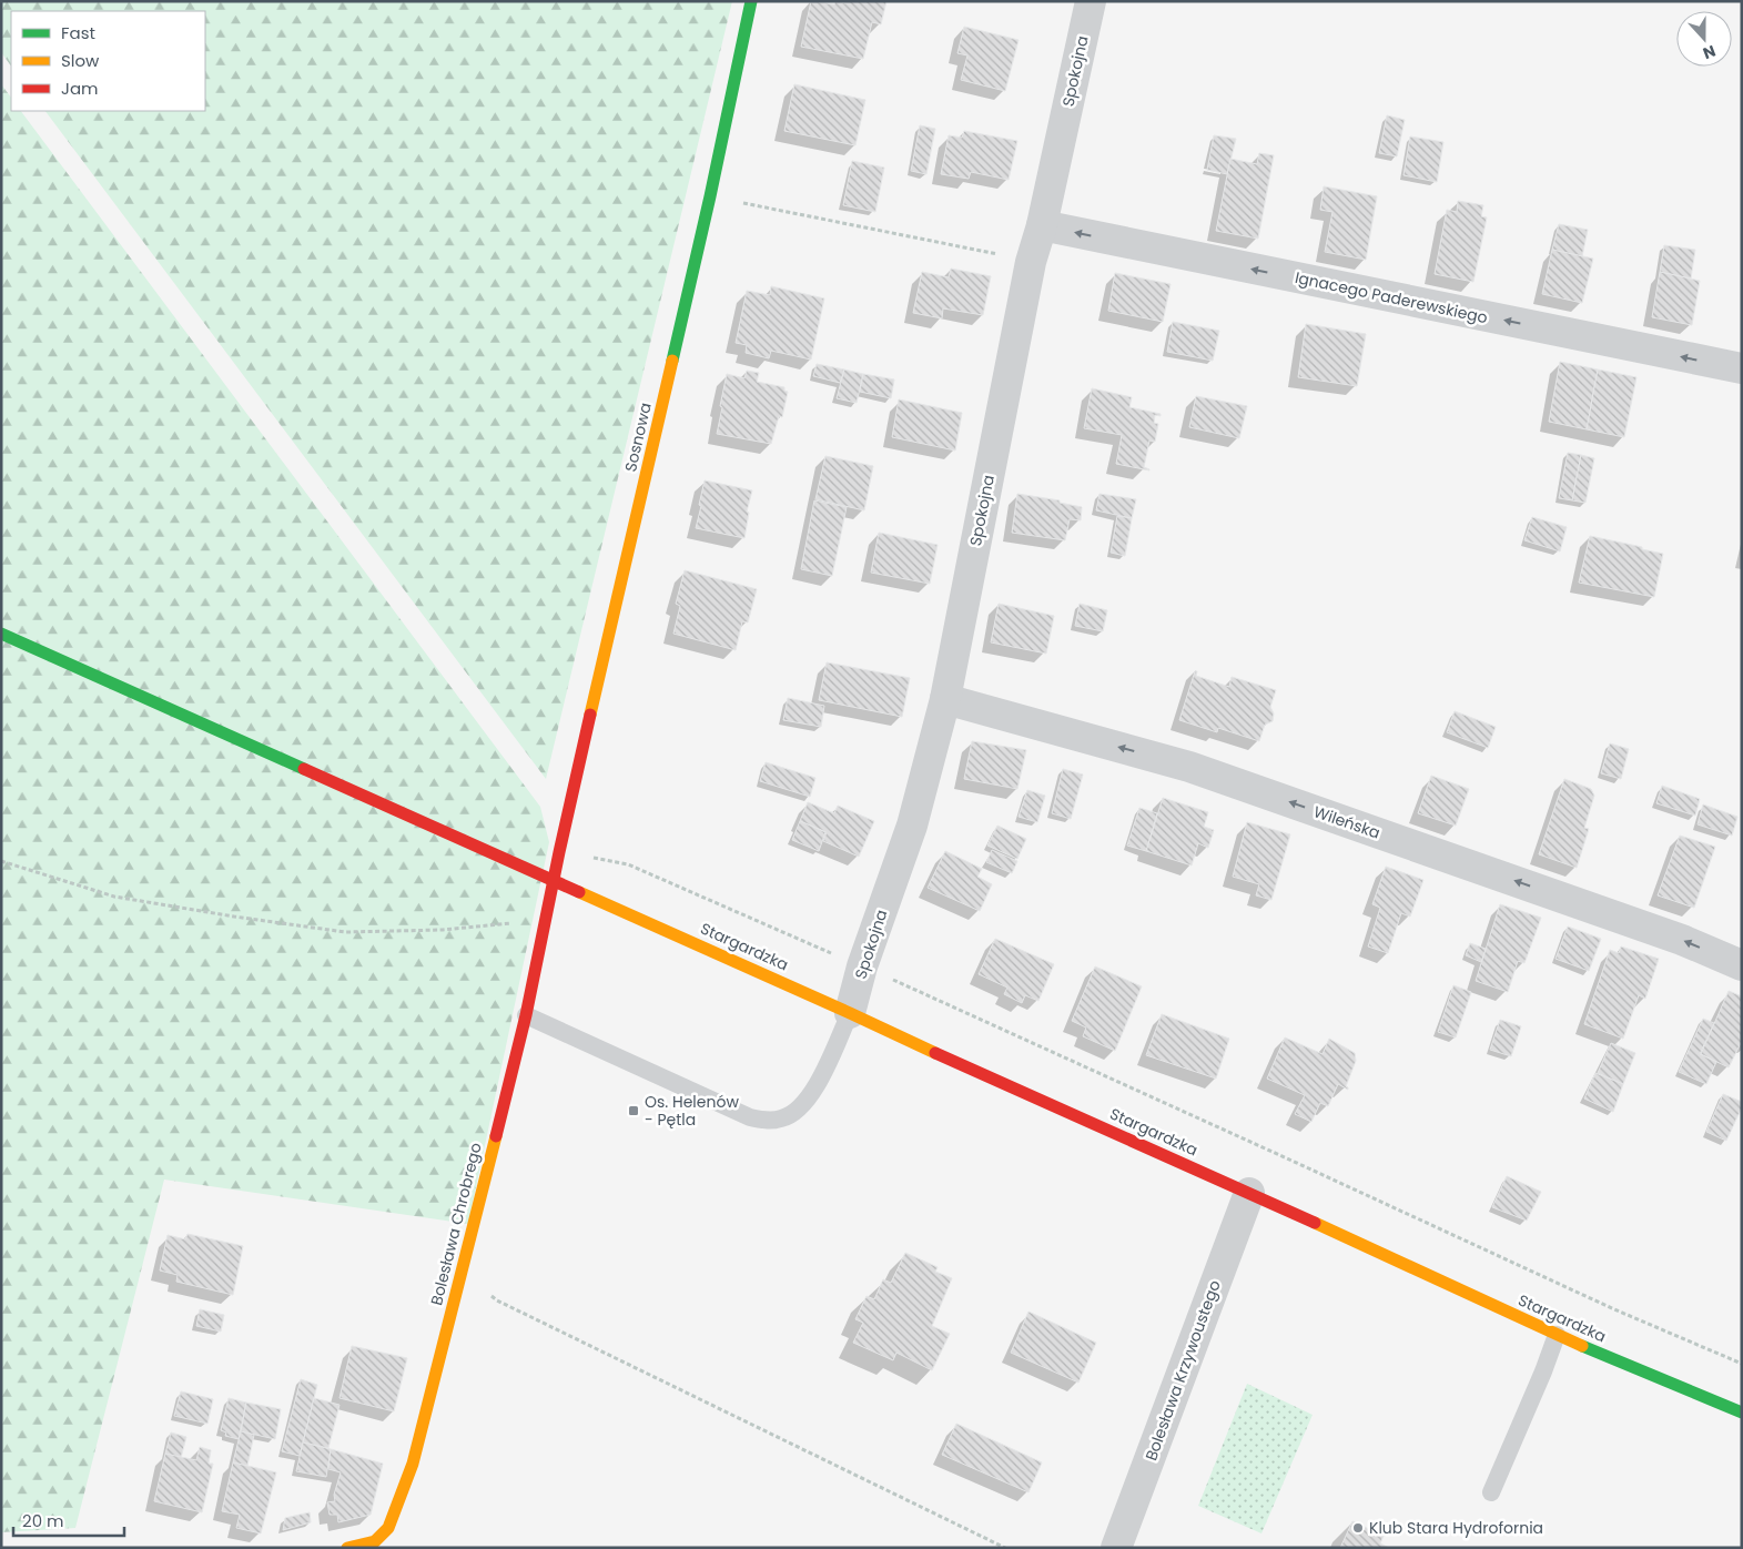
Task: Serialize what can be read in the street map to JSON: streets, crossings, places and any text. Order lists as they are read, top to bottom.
{
  "streets": {
    "street": [
      "Spokojna",
      "Ignacego Paderewskiego",
      "Sosnowa",
      "Wileńska",
      "Stargardzka",
      "Bolesława Chrobrego",
      "Bolesława Krzywoustego"
    ]
  },
  "crossings": [
    ["Spokojna", "Ignacego Paderewskiego"],
    ["Spokojna", "Wileńska"],
    ["Spokojna", "Stargardzka"],
    ["Sosnowa", "Stargardzka"],
    ["Sosnowa", "Bolesława Chrobrego"],
    ["Stargardzka", "Bolesława Chrobrego"],
    ["Stargardzka", "Bolesława Krzywoustego"]
  ],
  "one_way": ["Ignacego Paderewskiego", "Wileńska"],
  "places": {
    "transit": ["Os. Helenów - Pętla"],
    "other": ["Klub Stara Hydrofornia"]
  },
  "legend": ["Fast", "Slow", "Jam"],
  "scale_bar": "20 m",
  "north": "bottom"
}
